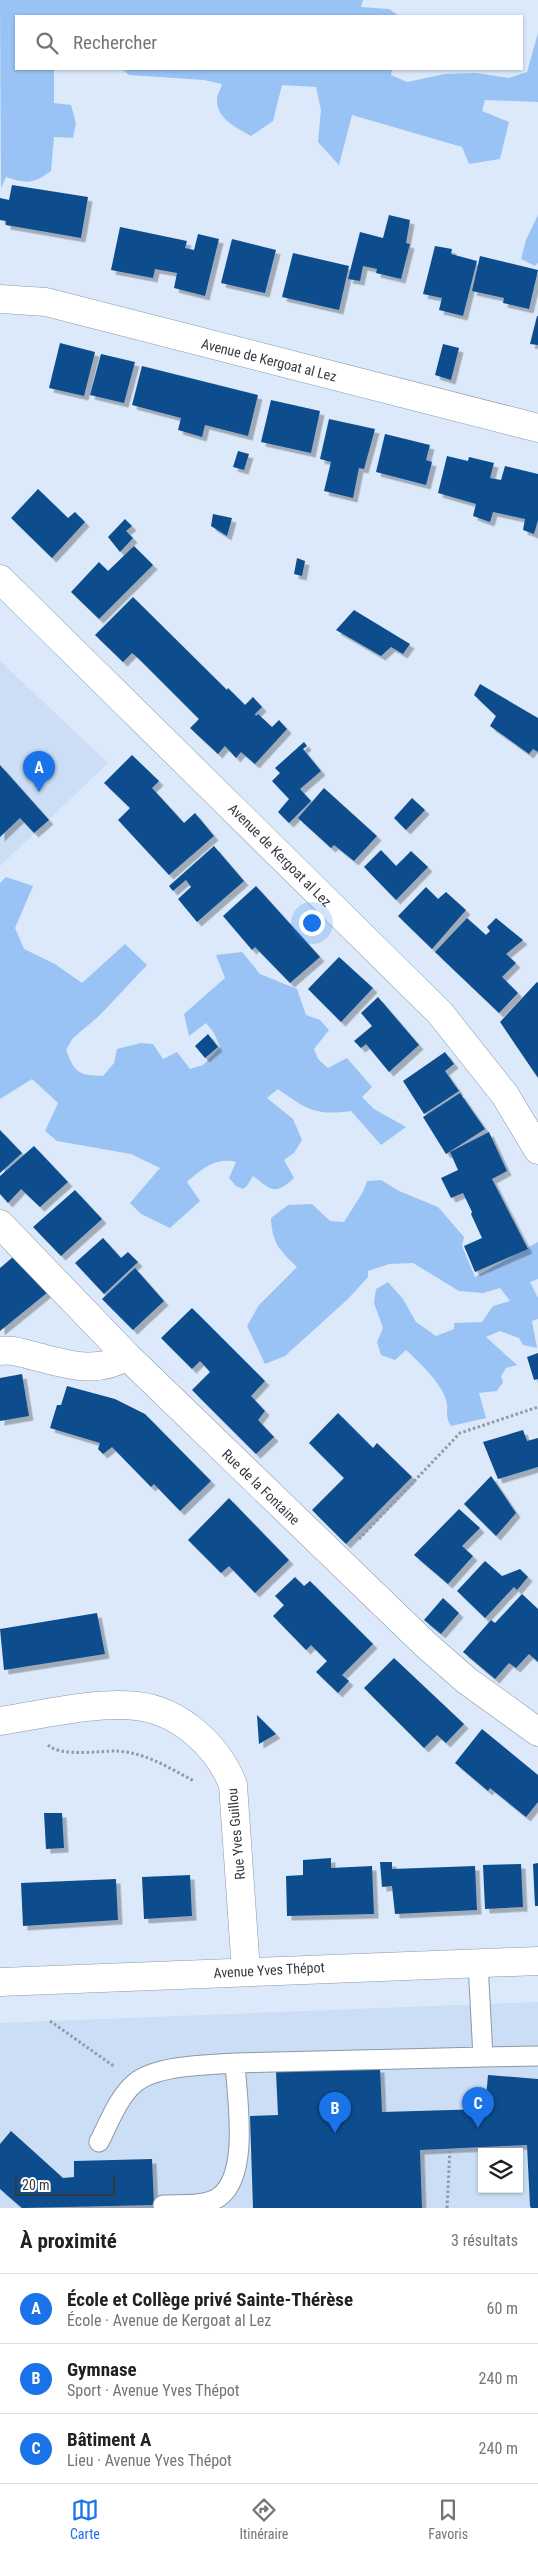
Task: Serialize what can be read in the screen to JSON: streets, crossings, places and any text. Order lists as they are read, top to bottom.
{
  "streets": {
    "street": [
      "Avenue de Kergoat al Lez",
      "Rue de la Fontaine",
      "Rue Yves Guillou",
      "Avenue Yves Thépot"
    ]
  },
  "crossings": [
    ["Rue Yves Guillou", "Avenue Yves Thépot"]
  ],
  "scale_bar": "20 m",
  "page": {
    "search": "Rechercher",
    "pins": ["A", "C", "B"],
    "scale": "20 m",
    "heading": ["À proximité", "3 résultats"],
    "list": [
      {
        "mark": "A",
        "name": "École et Collège privé Sainte-Thérèse",
        "note": "École · Avenue de Kergoat al Lez",
        "value": "60 m"
      },
      {
        "mark": "B",
        "name": "Gymnase",
        "note": "Sport · Avenue Yves Thépot",
        "value": "240 m"
      },
      {
        "mark": "C",
        "name": "Bâtiment A",
        "note": "Lieu · Avenue Yves Thépot",
        "value": "240 m"
      }
    ],
    "nav": ["Carte", "Itinéraire", "Favoris"]
  }
}
